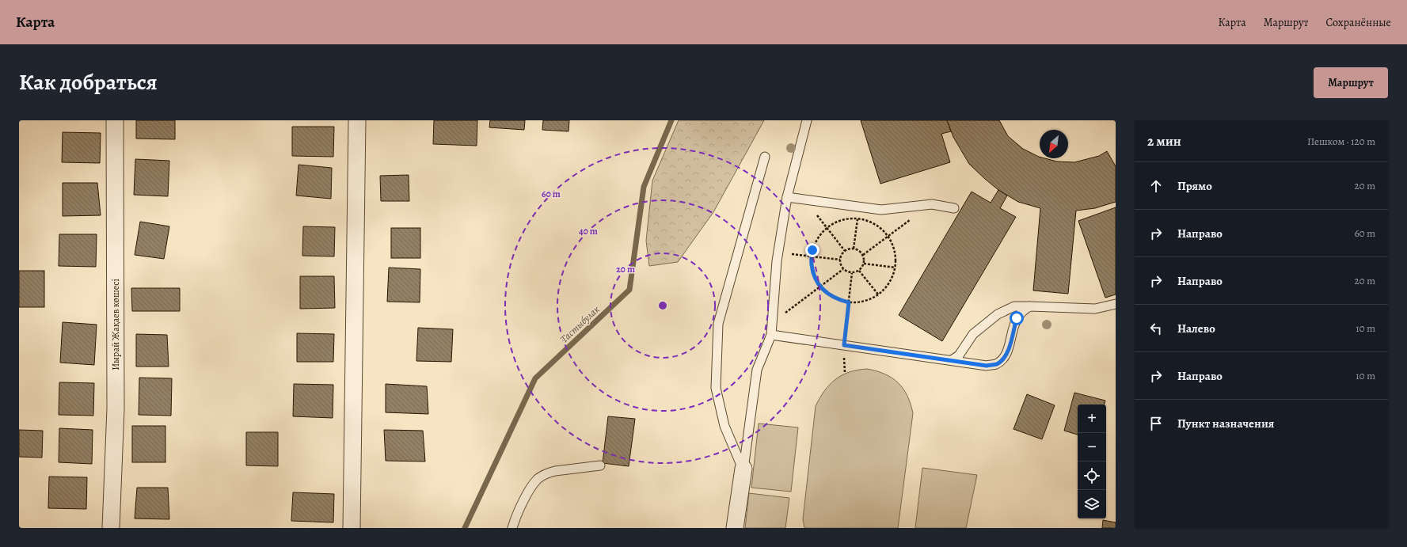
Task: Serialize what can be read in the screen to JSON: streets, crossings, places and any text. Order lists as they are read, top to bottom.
{
  "streets": {
    "street": ["Иырай Жақаев көшесі"]
  },
  "water": ["Тастыбулак"],
  "north": "bottom left",
  "page": {
    "header": "Карта",
    "nav": ["Карта", "Маршрут", "Сохранённые"],
    "title": "Как добраться",
    "buttons": "Маршрут",
    "heading": ["2 мин", "Пешком · 120 m"],
    "list": [
      ["Прямо", "20 m"],
      ["Направо", "60 m"],
      ["Направо", "20 m"],
      ["Налево", "10 m"],
      ["Направо", "10 m"],
      "Пункт назначения"
    ],
    "map_buttons": ["+", "−"]
  },
  "rings": ["60 m", "40 m", "20 m"]
}
